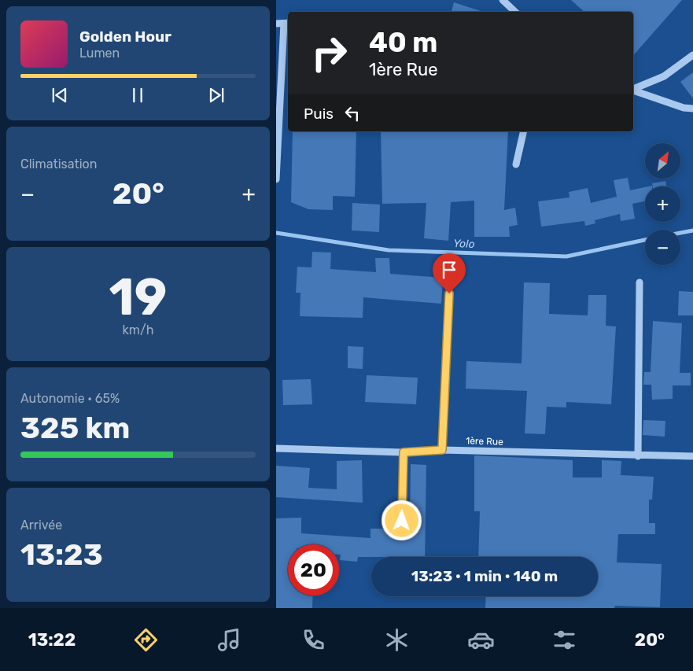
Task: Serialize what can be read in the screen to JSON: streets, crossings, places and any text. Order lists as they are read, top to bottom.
{
  "streets": {
    "street": ["1ère Rue"]
  },
  "water": ["Yolo"],
  "north": "top right",
  "page": {
    "turn": ["40 m", "1ère Rue"],
    "song": ["Golden Hour", "Lumen"],
    "then": "Puis",
    "tile": [
      "Climatisation",
      ["19", "km/h"],
      ["Autonomie · 65%", "325 km"],
      ["Arrivée", "13:23"]
    ],
    "map_buttons": ["+", "−"],
    "heat": ["−", "20°", "+"],
    "limit": "20",
    "trip": "13:23 · 1 min · 140 m",
    "tabs": ["13:22", "20°"]
  }
}
